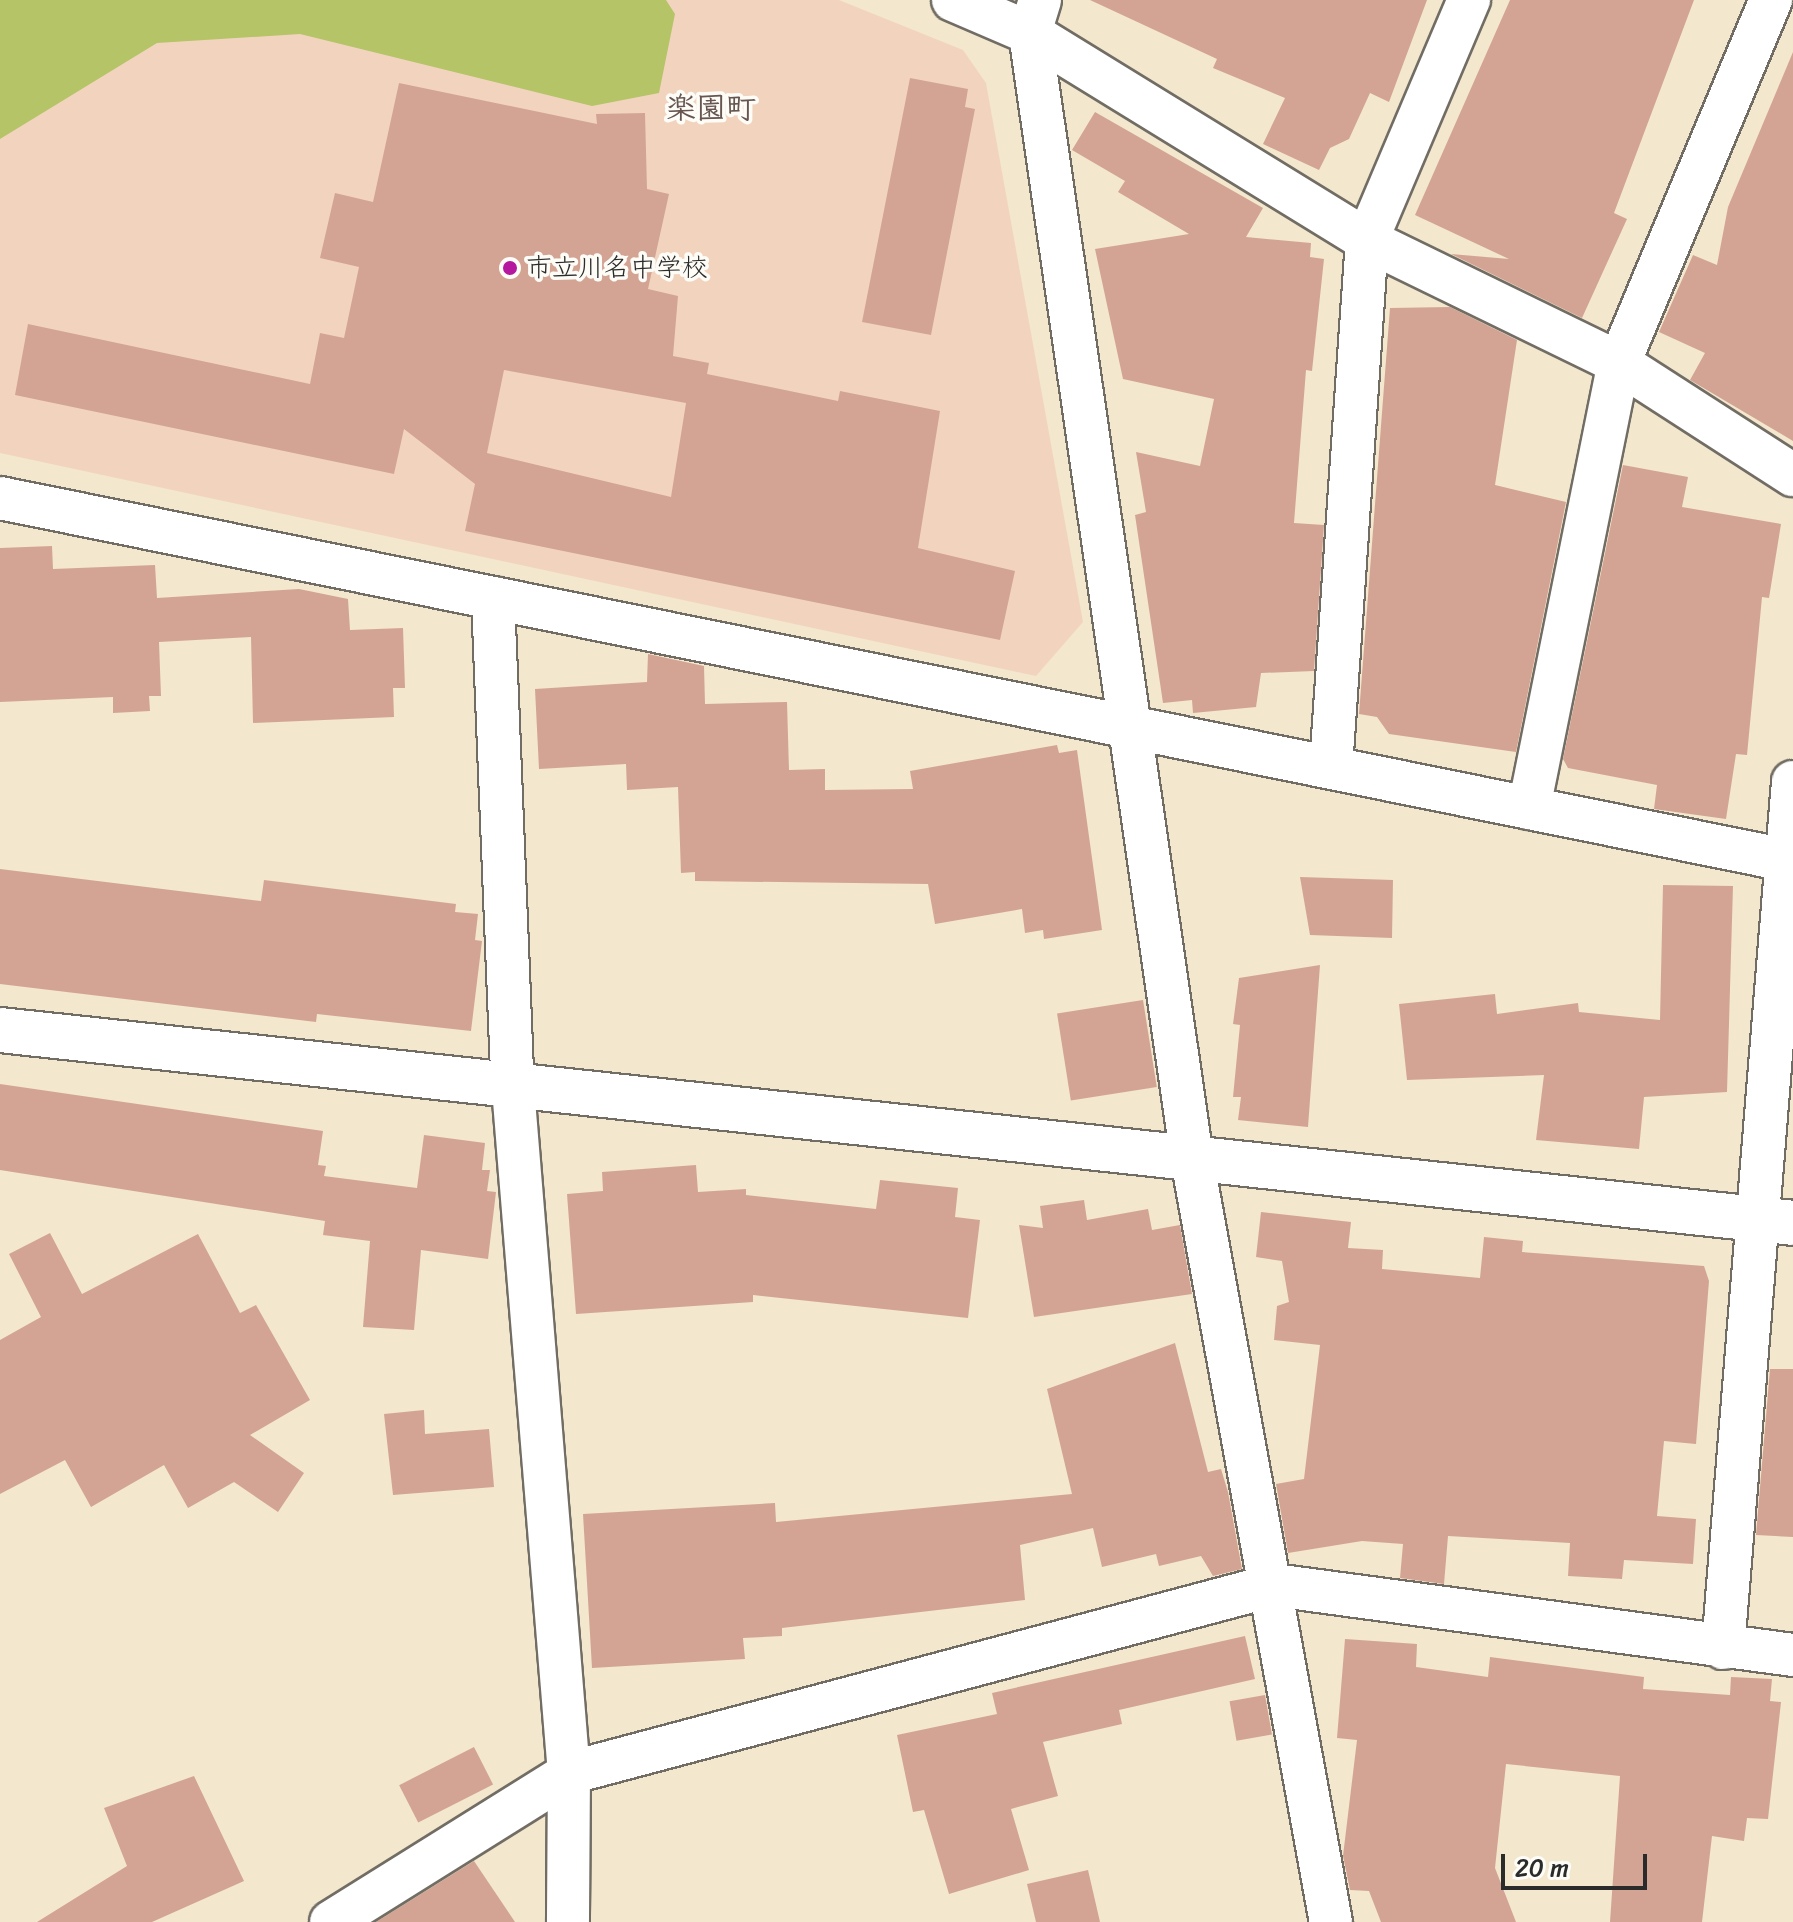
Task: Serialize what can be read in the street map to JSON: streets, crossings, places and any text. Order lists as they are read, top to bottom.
{
  "districts": ["楽園町"],
  "places": ["市立川名中学校"],
  "scale_bar": "20 m"
}
